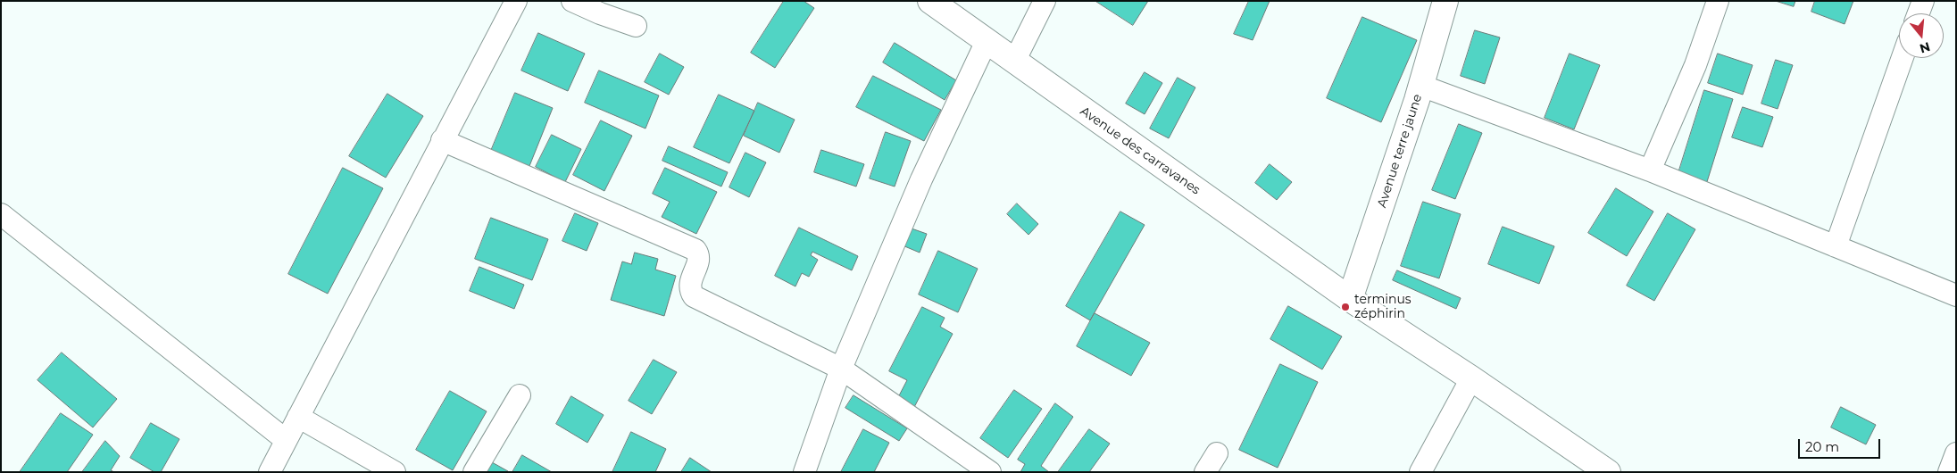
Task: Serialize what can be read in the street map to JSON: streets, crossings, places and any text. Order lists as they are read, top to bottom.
{
  "streets": {
    "street": ["Avenue des carravanes", "Avenue terre jaune"]
  },
  "crossings": [
    ["Avenue des carravanes", "Avenue terre jaune"]
  ],
  "places": ["terminus zéphirin"],
  "scale_bar": "20 m",
  "north": "bottom"
}
